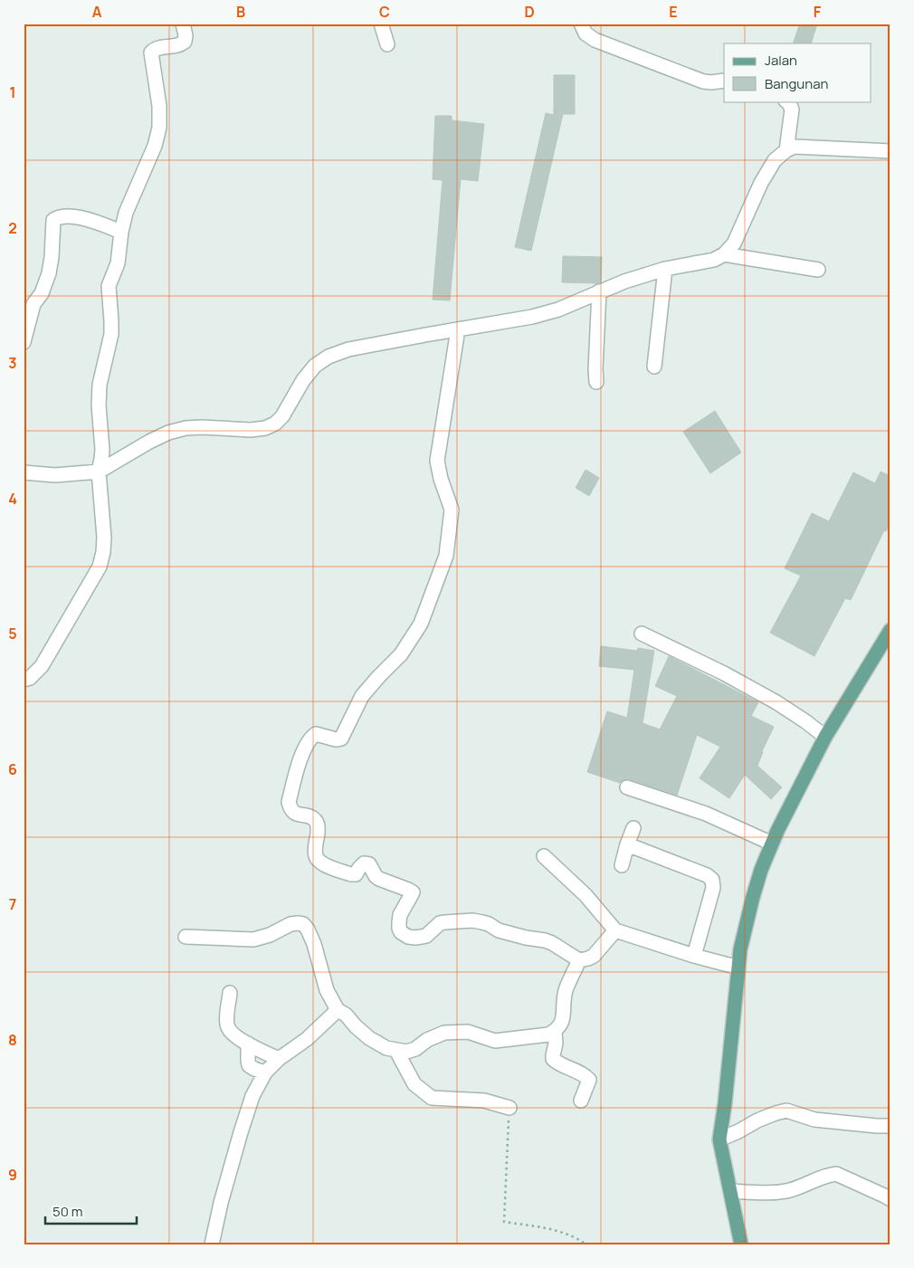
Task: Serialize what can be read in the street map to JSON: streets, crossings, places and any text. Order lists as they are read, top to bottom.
{
  "legend": ["Jalan", "Bangunan"],
  "scale_bar": "50 m",
  "grid": {
    "columns": [
      "A",
      "B",
      "C",
      "D",
      "E",
      "F"
    ],
    "rows": [
      "1",
      "2",
      "3",
      "4",
      "5",
      "6",
      "7",
      "8",
      "9"
    ]
  }
}
